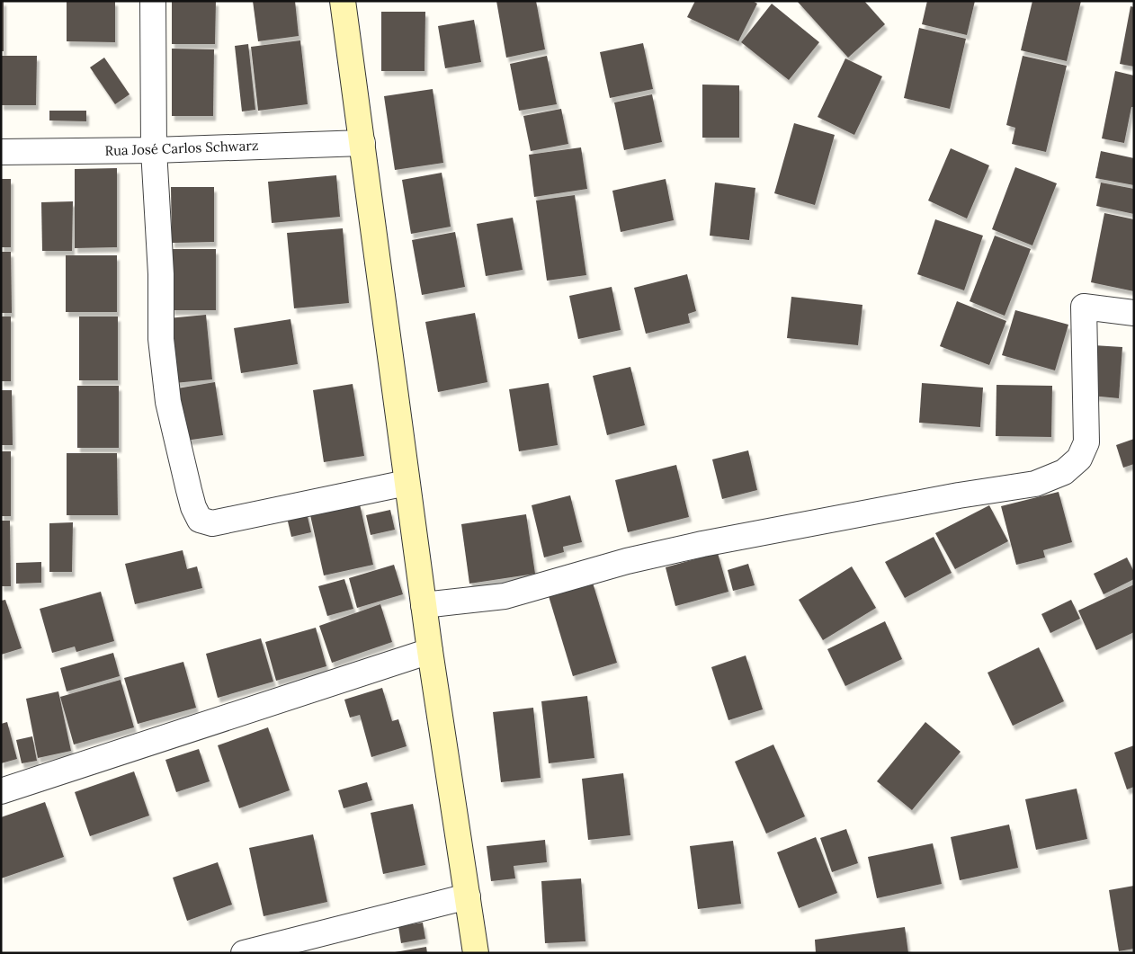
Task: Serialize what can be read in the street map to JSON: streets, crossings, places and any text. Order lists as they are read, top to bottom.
{
  "streets": {
    "street": ["Rua José Carlos Schwarz"]
  }
}
